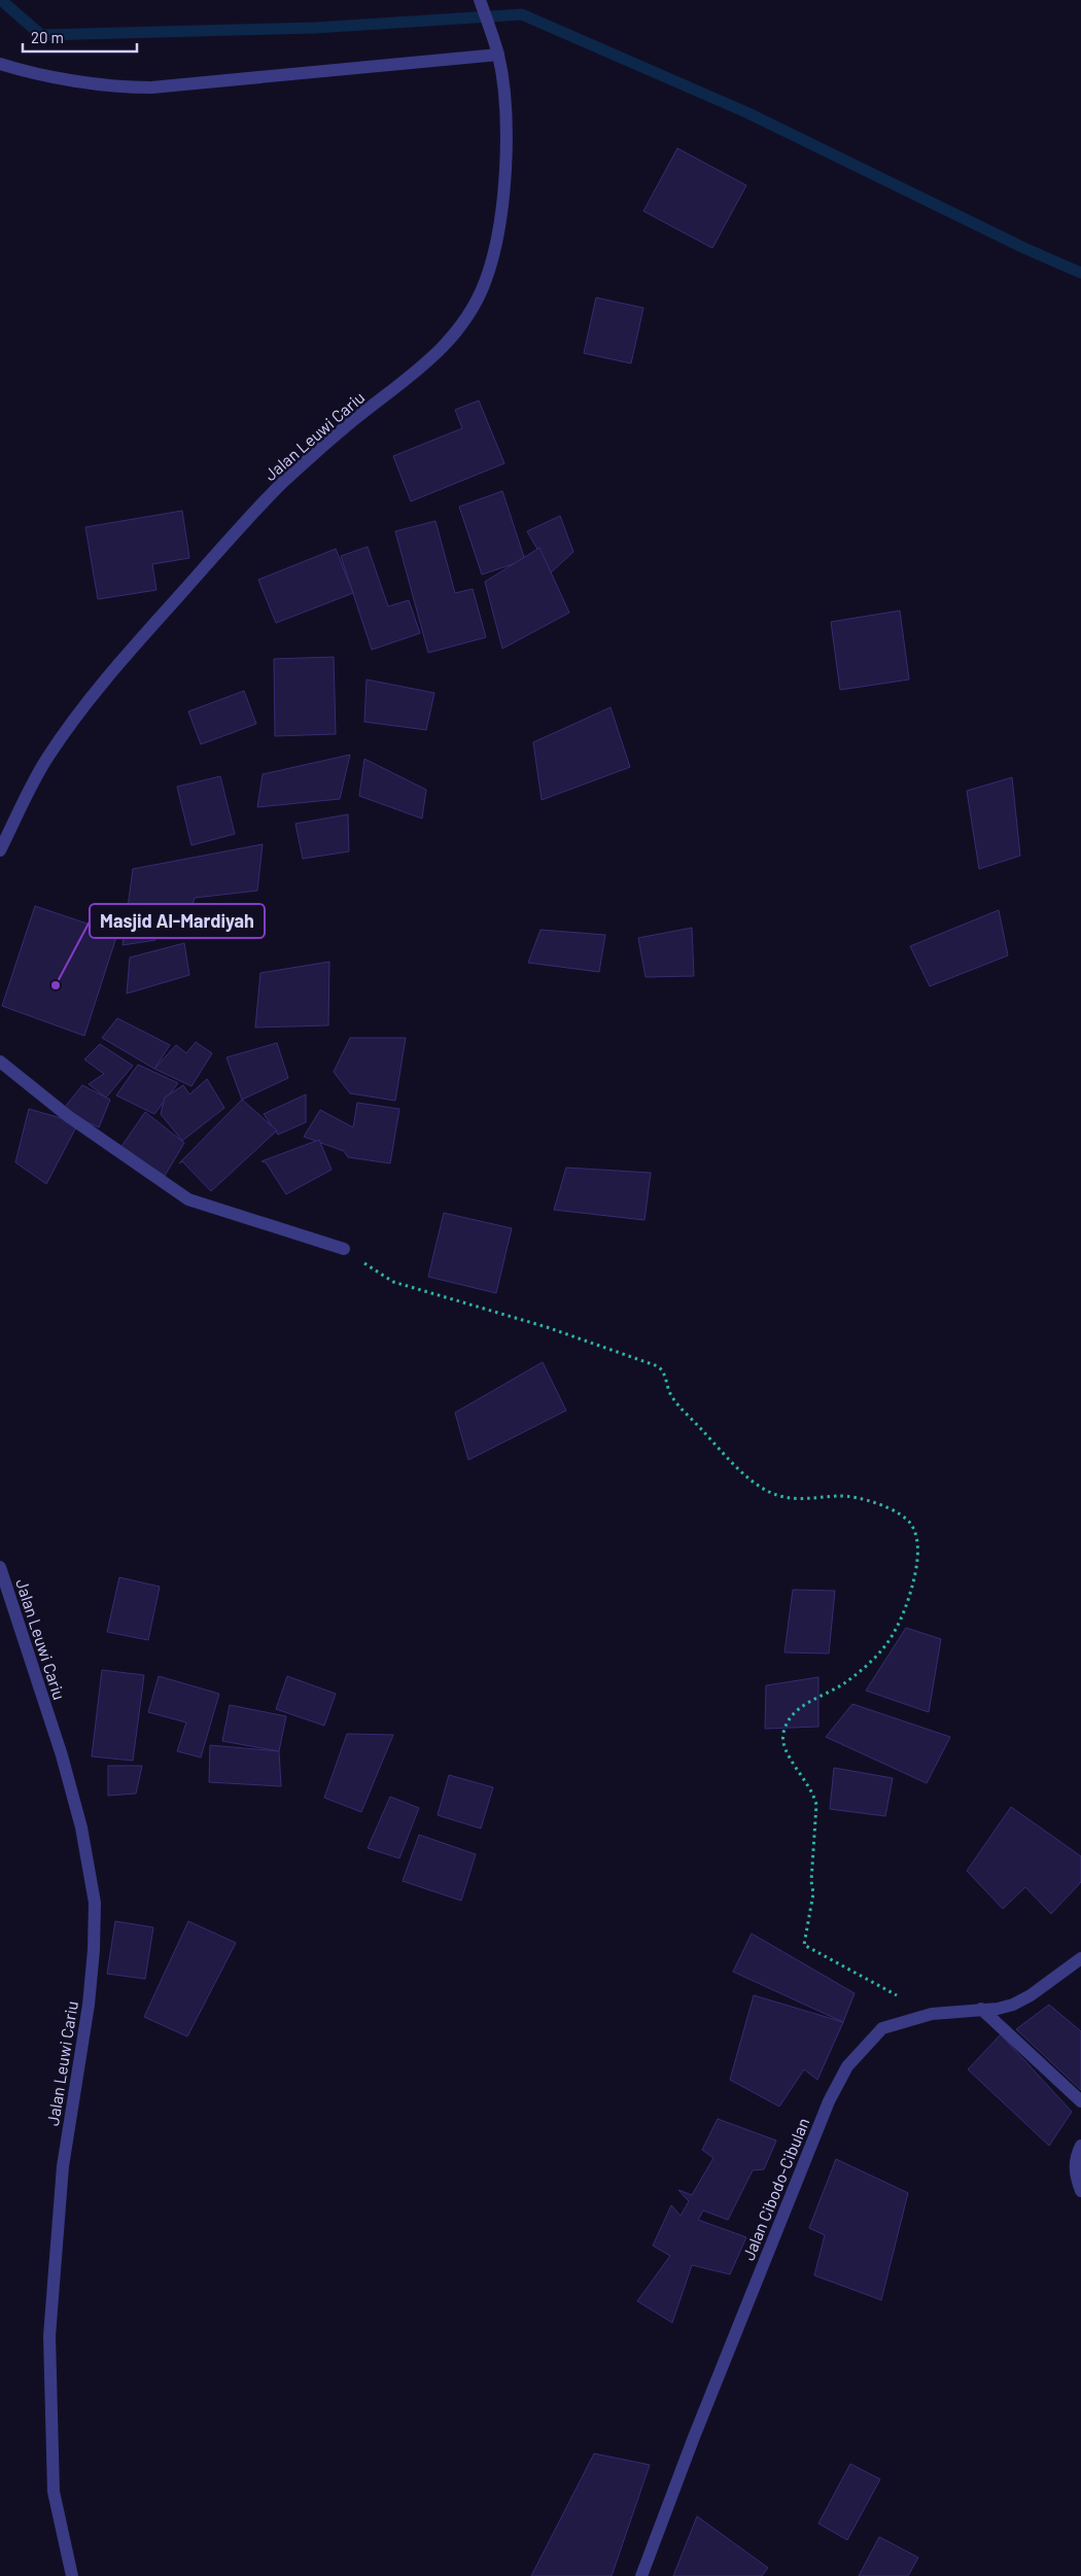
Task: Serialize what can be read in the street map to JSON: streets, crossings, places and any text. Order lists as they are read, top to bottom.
{
  "streets": {
    "street": ["Jalan Leuwi Cariu", "Jalan Cibodo-Cibulan"]
  },
  "places": ["Masjid Al-Mardiyah"],
  "scale_bar": "20 m"
}
